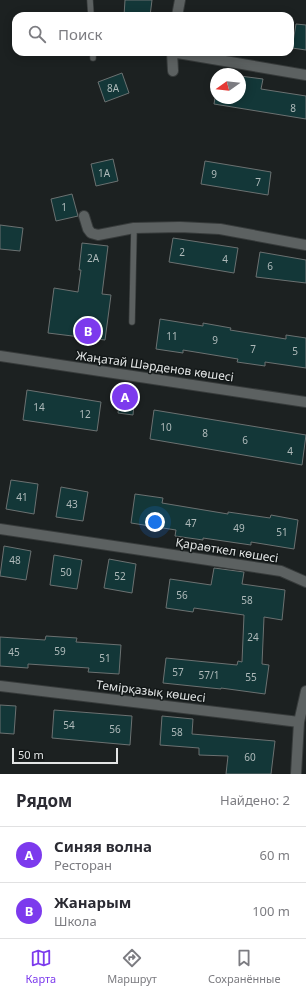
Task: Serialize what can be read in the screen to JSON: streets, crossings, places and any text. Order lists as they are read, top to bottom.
{
  "streets": {
    "street": ["Жаңатай Шәрденов көшесі", "Қараөткел көшесі", "Темірқазық көшесі"]
  },
  "house_numbers": [
    "8А",
    "8",
    "1А",
    "9",
    "7",
    "1",
    "2",
    "2А",
    "4",
    "6",
    "11",
    "9",
    "7",
    "5",
    "14",
    "12",
    "10",
    "8",
    "6",
    "4",
    "41",
    "43",
    "47",
    "49",
    "51",
    "48",
    "50",
    "52",
    "56",
    "58",
    "24",
    "59",
    "45",
    "51",
    "57",
    "57/1",
    "55",
    "54",
    "56",
    "58",
    "60"
  ],
  "scale_bar": "50 m",
  "north": "left",
  "page": {
    "search": "Поиск",
    "pins": ["B", "A"],
    "scale": "50 m",
    "heading": ["Рядом", "Найдено: 2"],
    "list": [
      {
        "mark": "A",
        "name": "Синяя волна",
        "note": "Ресторан",
        "value": "60 m"
      },
      {
        "mark": "B",
        "name": "Жанарым",
        "note": "Школа",
        "value": "100 m"
      }
    ],
    "nav": ["Карта", "Маршрут", "Сохранённые"]
  }
}
